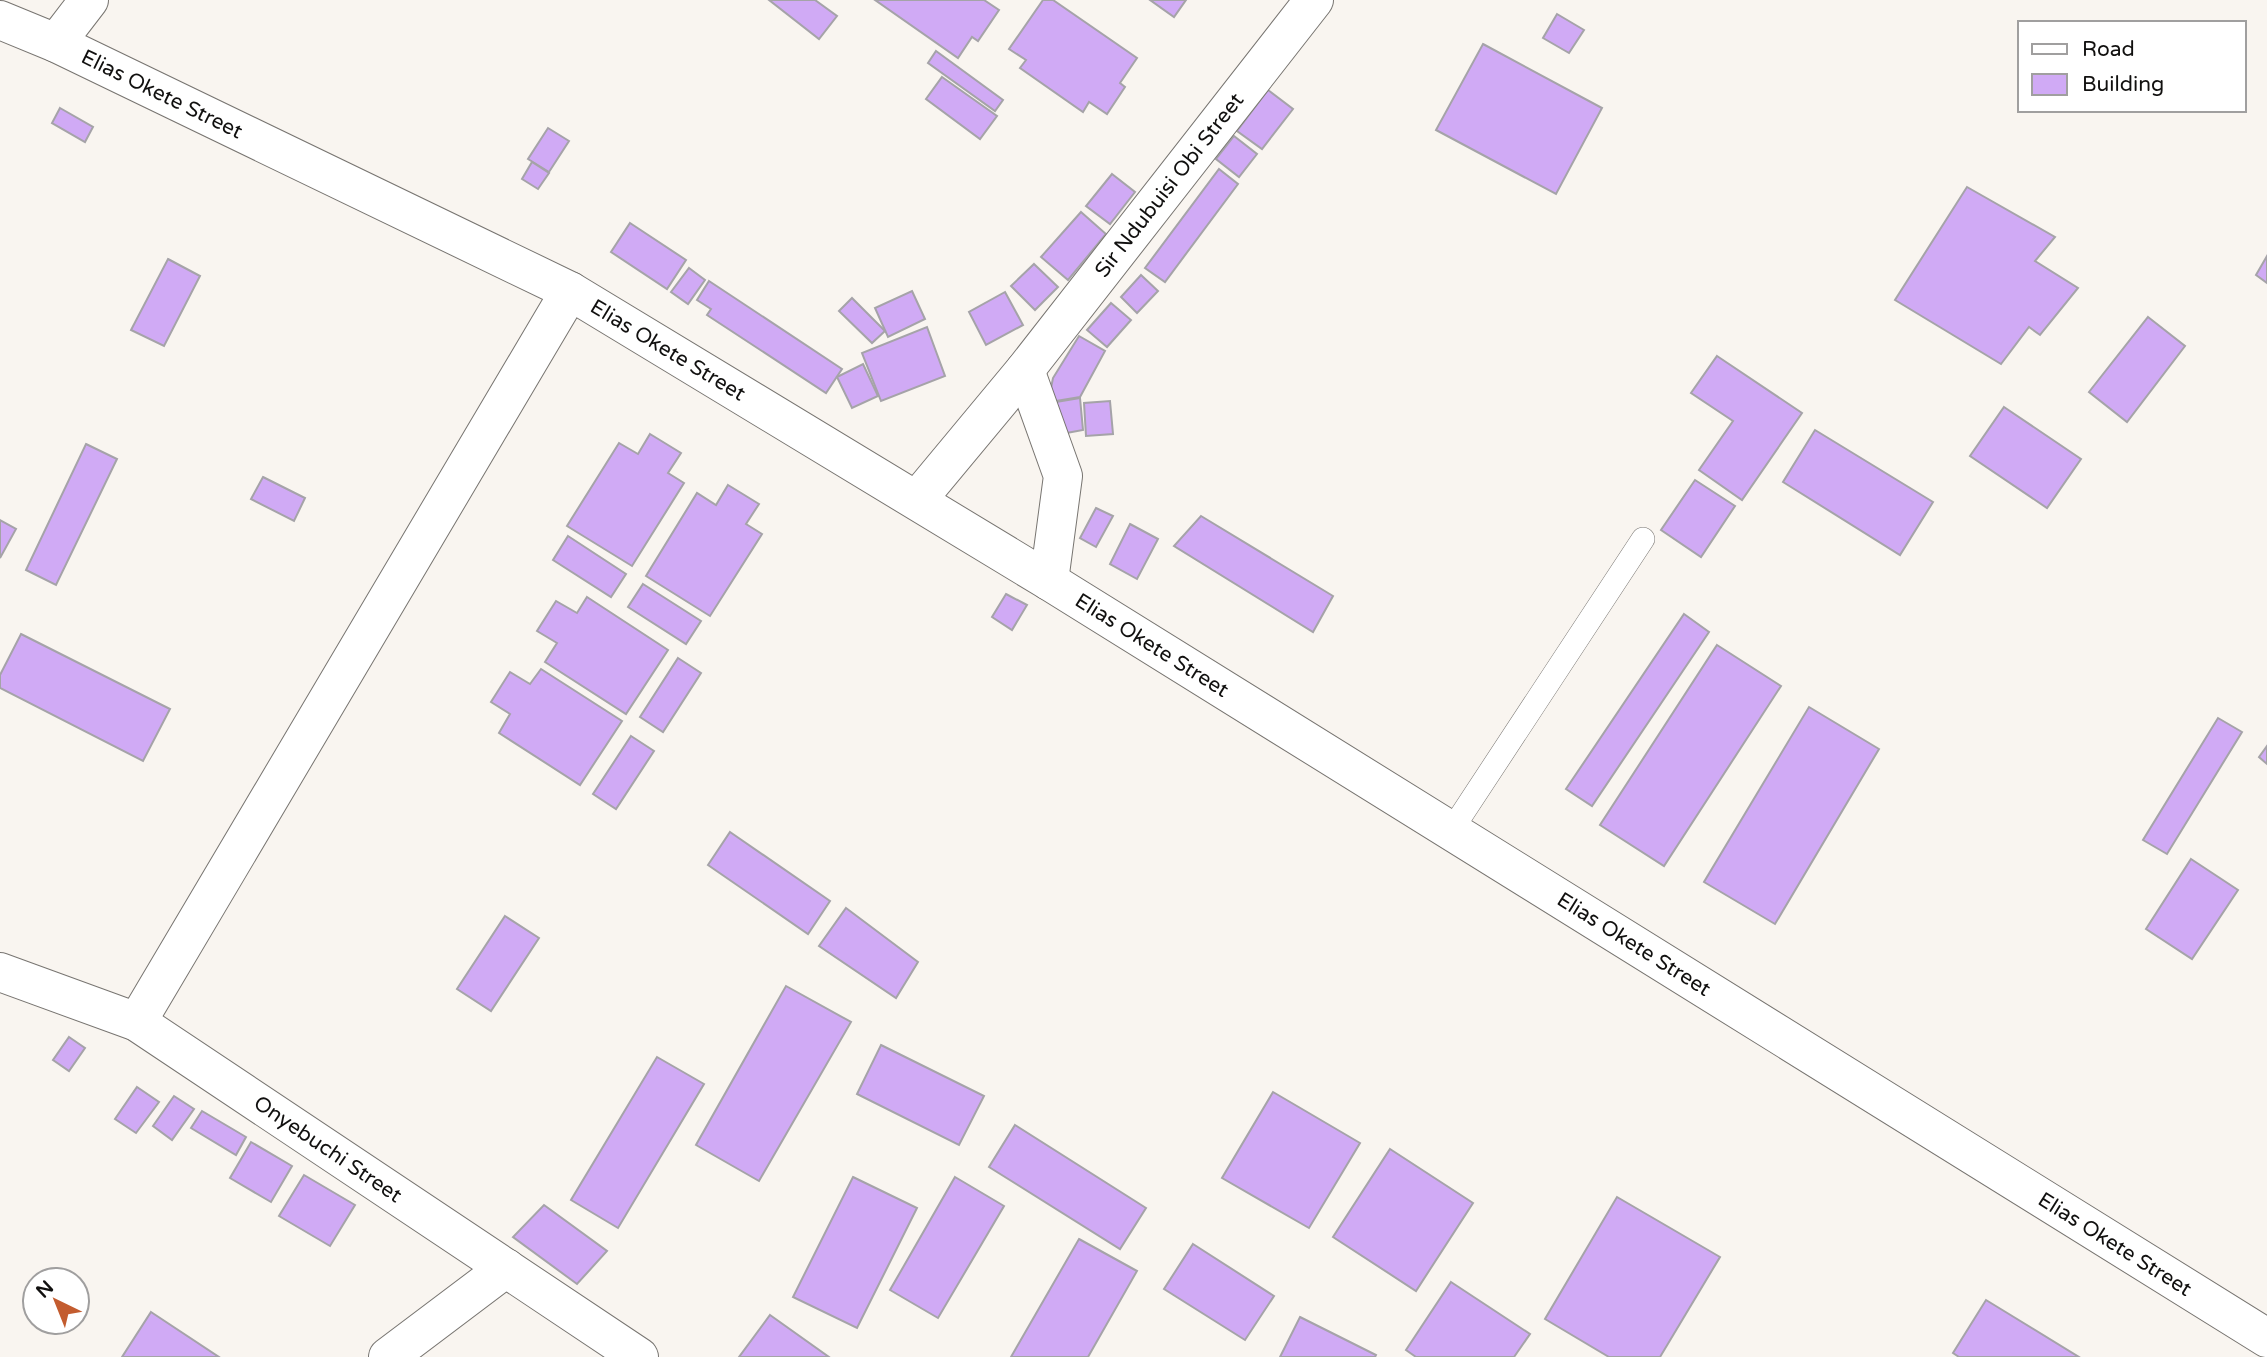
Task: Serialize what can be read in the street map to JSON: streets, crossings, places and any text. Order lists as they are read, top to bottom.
{
  "streets": {
    "street": ["Elias Okete Street", "Sir Ndubuisi Obi Street", "Onyebuchi Street"]
  },
  "crossings": [
    ["Elias Okete Street", "Sir Ndubuisi Obi Street"]
  ],
  "legend": ["Road", "Building"],
  "north": "top left"
}
